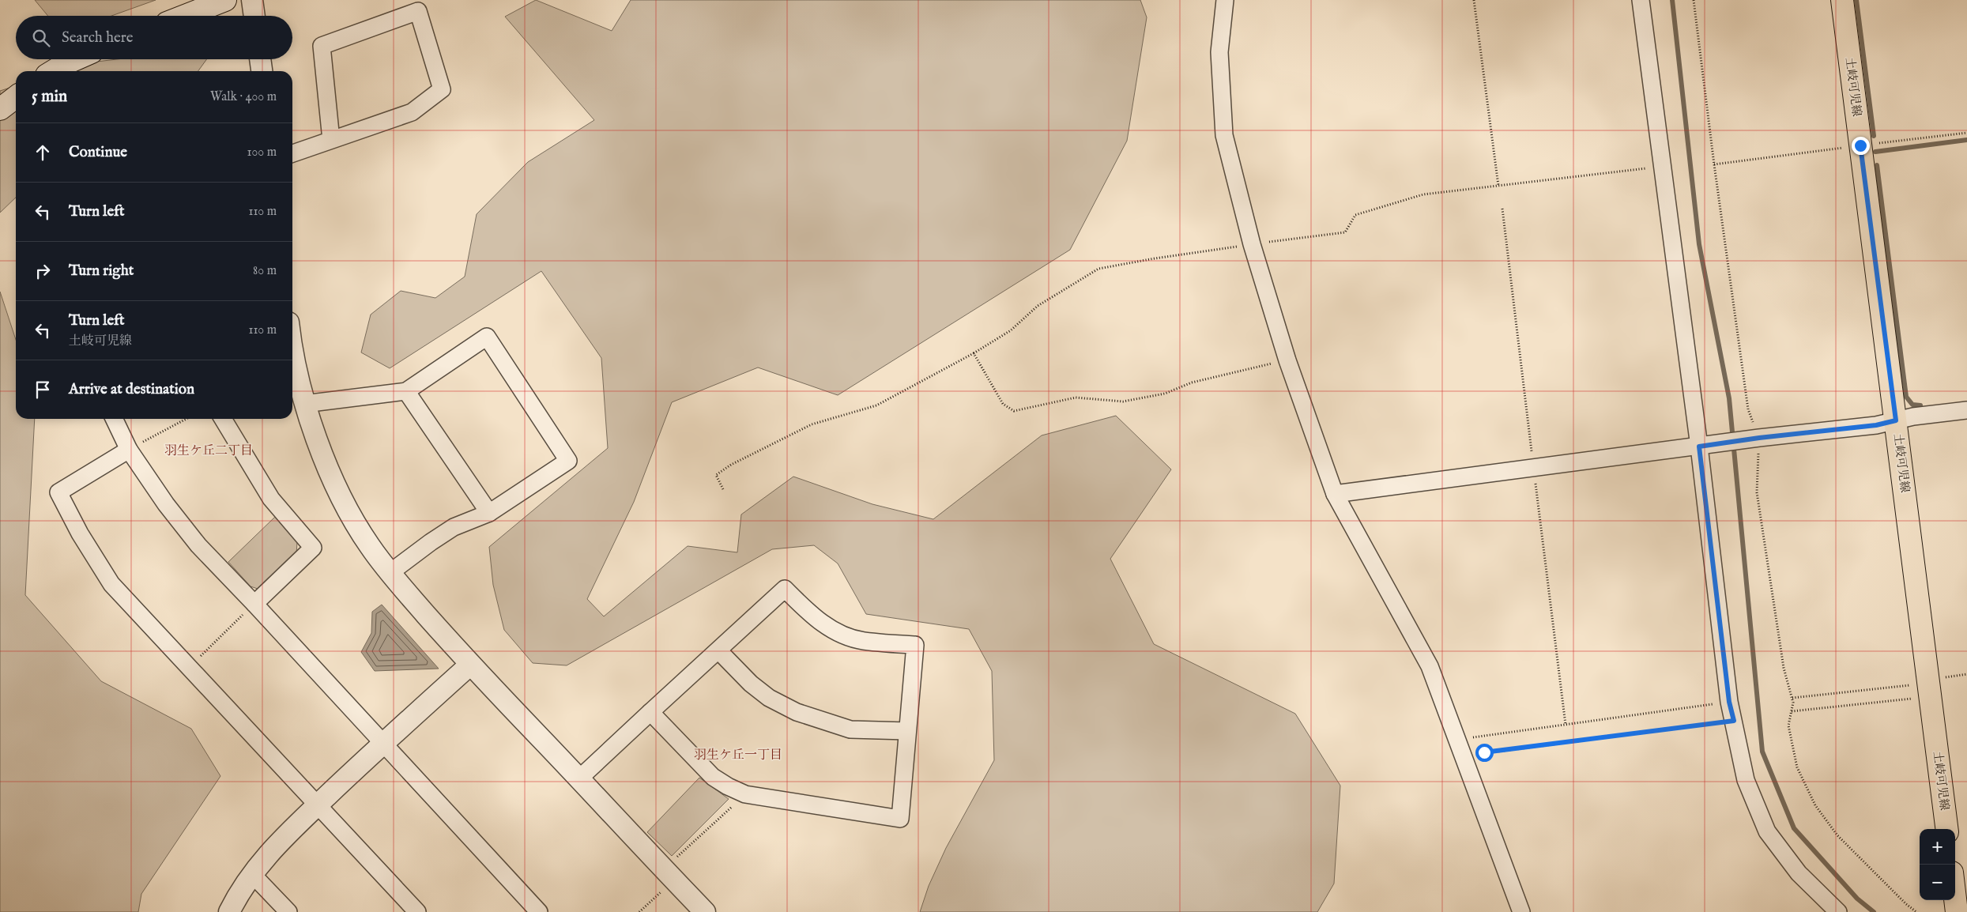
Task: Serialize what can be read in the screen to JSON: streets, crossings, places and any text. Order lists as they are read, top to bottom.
{
  "streets": {
    "main road": ["土岐可児線"]
  },
  "districts": ["羽生ケ丘二丁目", "羽生ケ丘一丁目"],
  "page": {
    "search": "Search here",
    "heading": ["5 min", "Walk · 400 m"],
    "list": [
      ["Continue", "100 m"],
      ["Turn left", "110 m"],
      ["Turn right", "80 m"],
      ["Turn left", "土岐可児線", "110 m"],
      "Arrive at destination"
    ],
    "map_buttons": ["+", "−"]
  }
}
